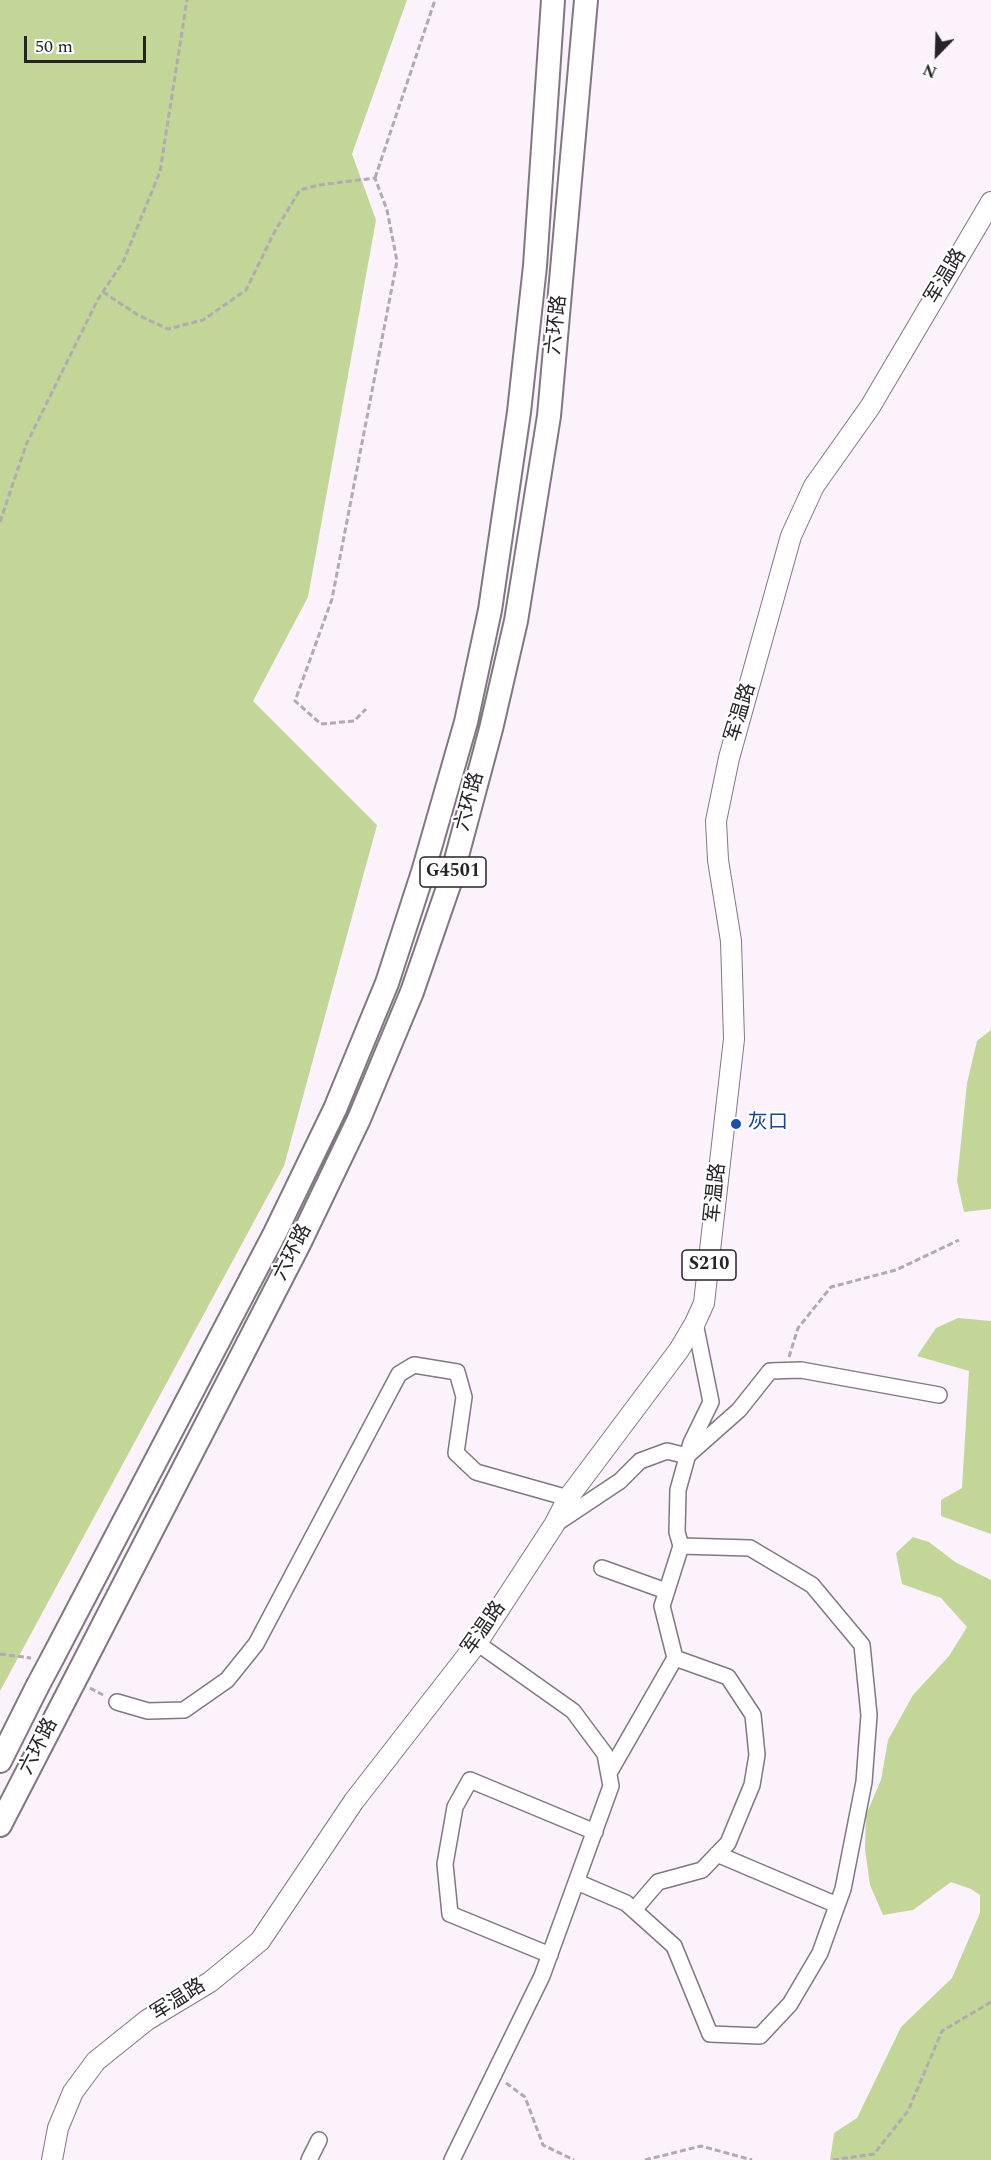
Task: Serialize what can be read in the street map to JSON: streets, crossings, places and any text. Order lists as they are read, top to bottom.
{
  "streets": {
    "highway": ["六环路", "G4501"],
    "main road": ["军温路", "S210"]
  },
  "places": ["灰口"],
  "scale_bar": "50 m",
  "north": "bottom left"
}
